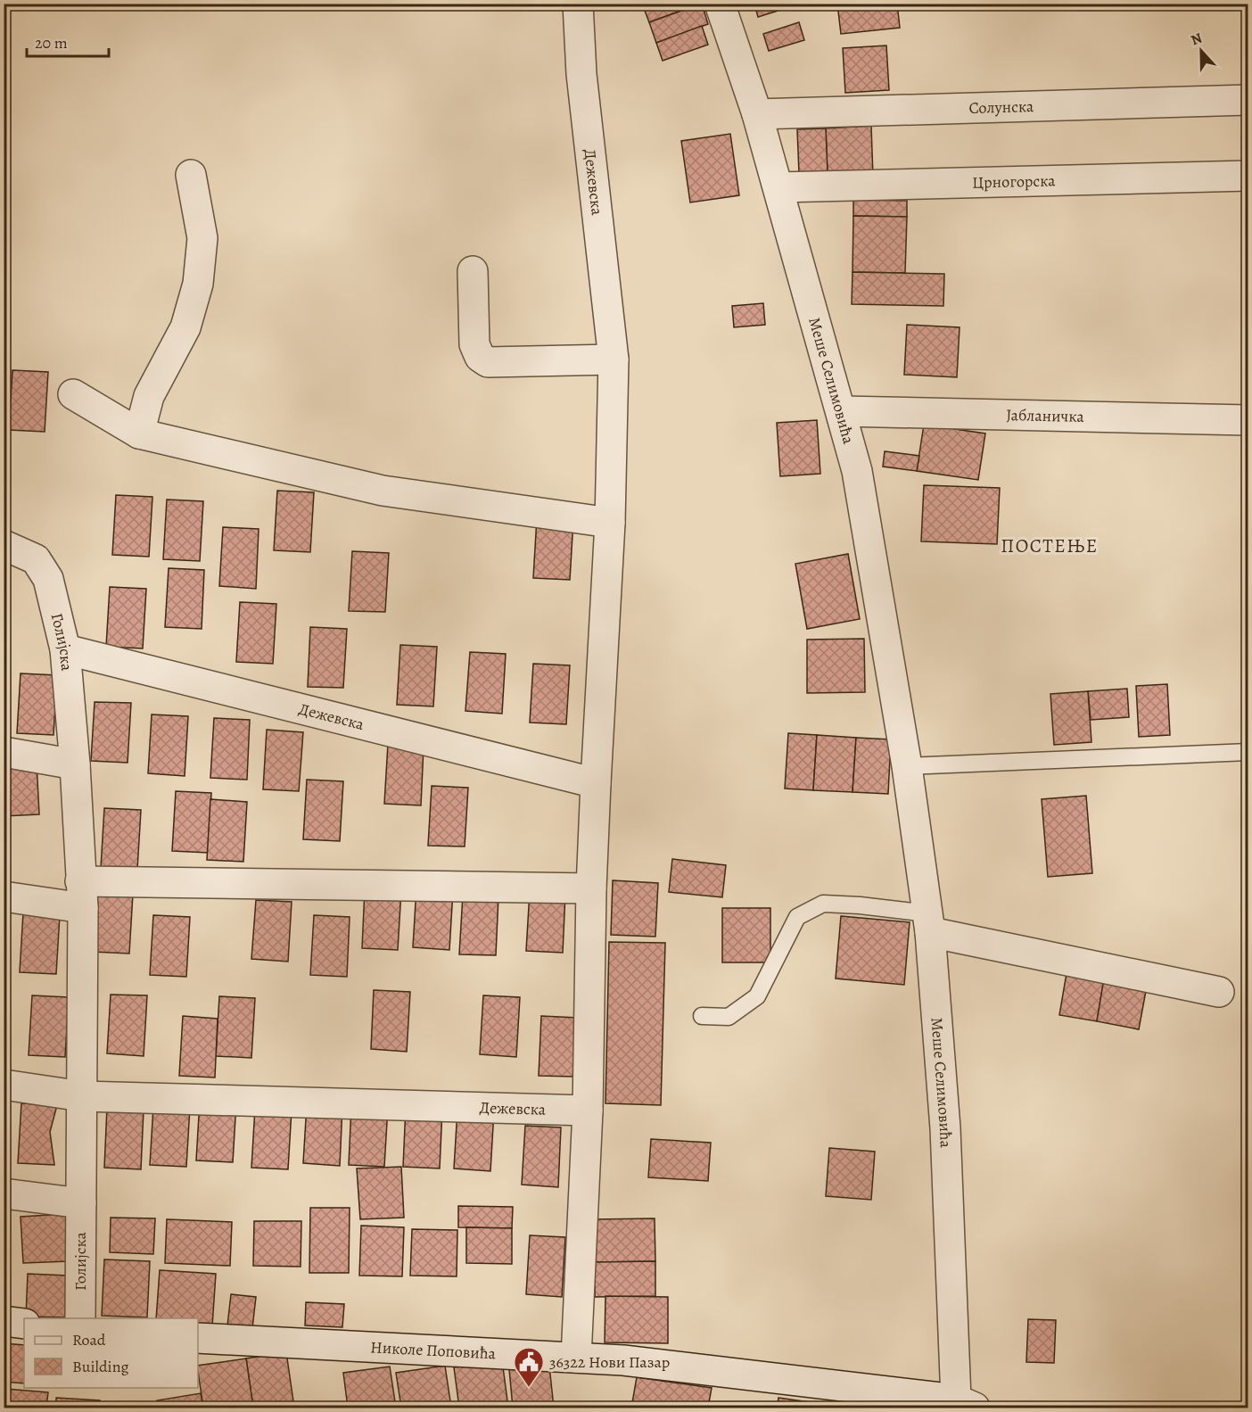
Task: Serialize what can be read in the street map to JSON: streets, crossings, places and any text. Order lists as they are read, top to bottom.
{
  "streets": {
    "street": [
      "Солунска",
      "Дежевска",
      "Црногорска",
      "Меше Селимовића",
      "Јабланичка",
      "Голијска",
      "Николе Поповића"
    ]
  },
  "crossings": [
    ["Солунска", "Меше Селимовића"],
    ["Дежевска", "Голијска"],
    ["Дежевска", "Николе Поповића"],
    ["Црногорска", "Меше Селимовића"],
    ["Меше Селимовића", "Јабланичка"],
    ["Меше Селимовића", "Николе Поповића"]
  ],
  "districts": ["ПОСТЕЊЕ"],
  "places": {
    "public building": ["36322 Нови Пазар"]
  },
  "legend": ["Road", "Building"],
  "scale_bar": "20 m",
  "north": "top"
}
